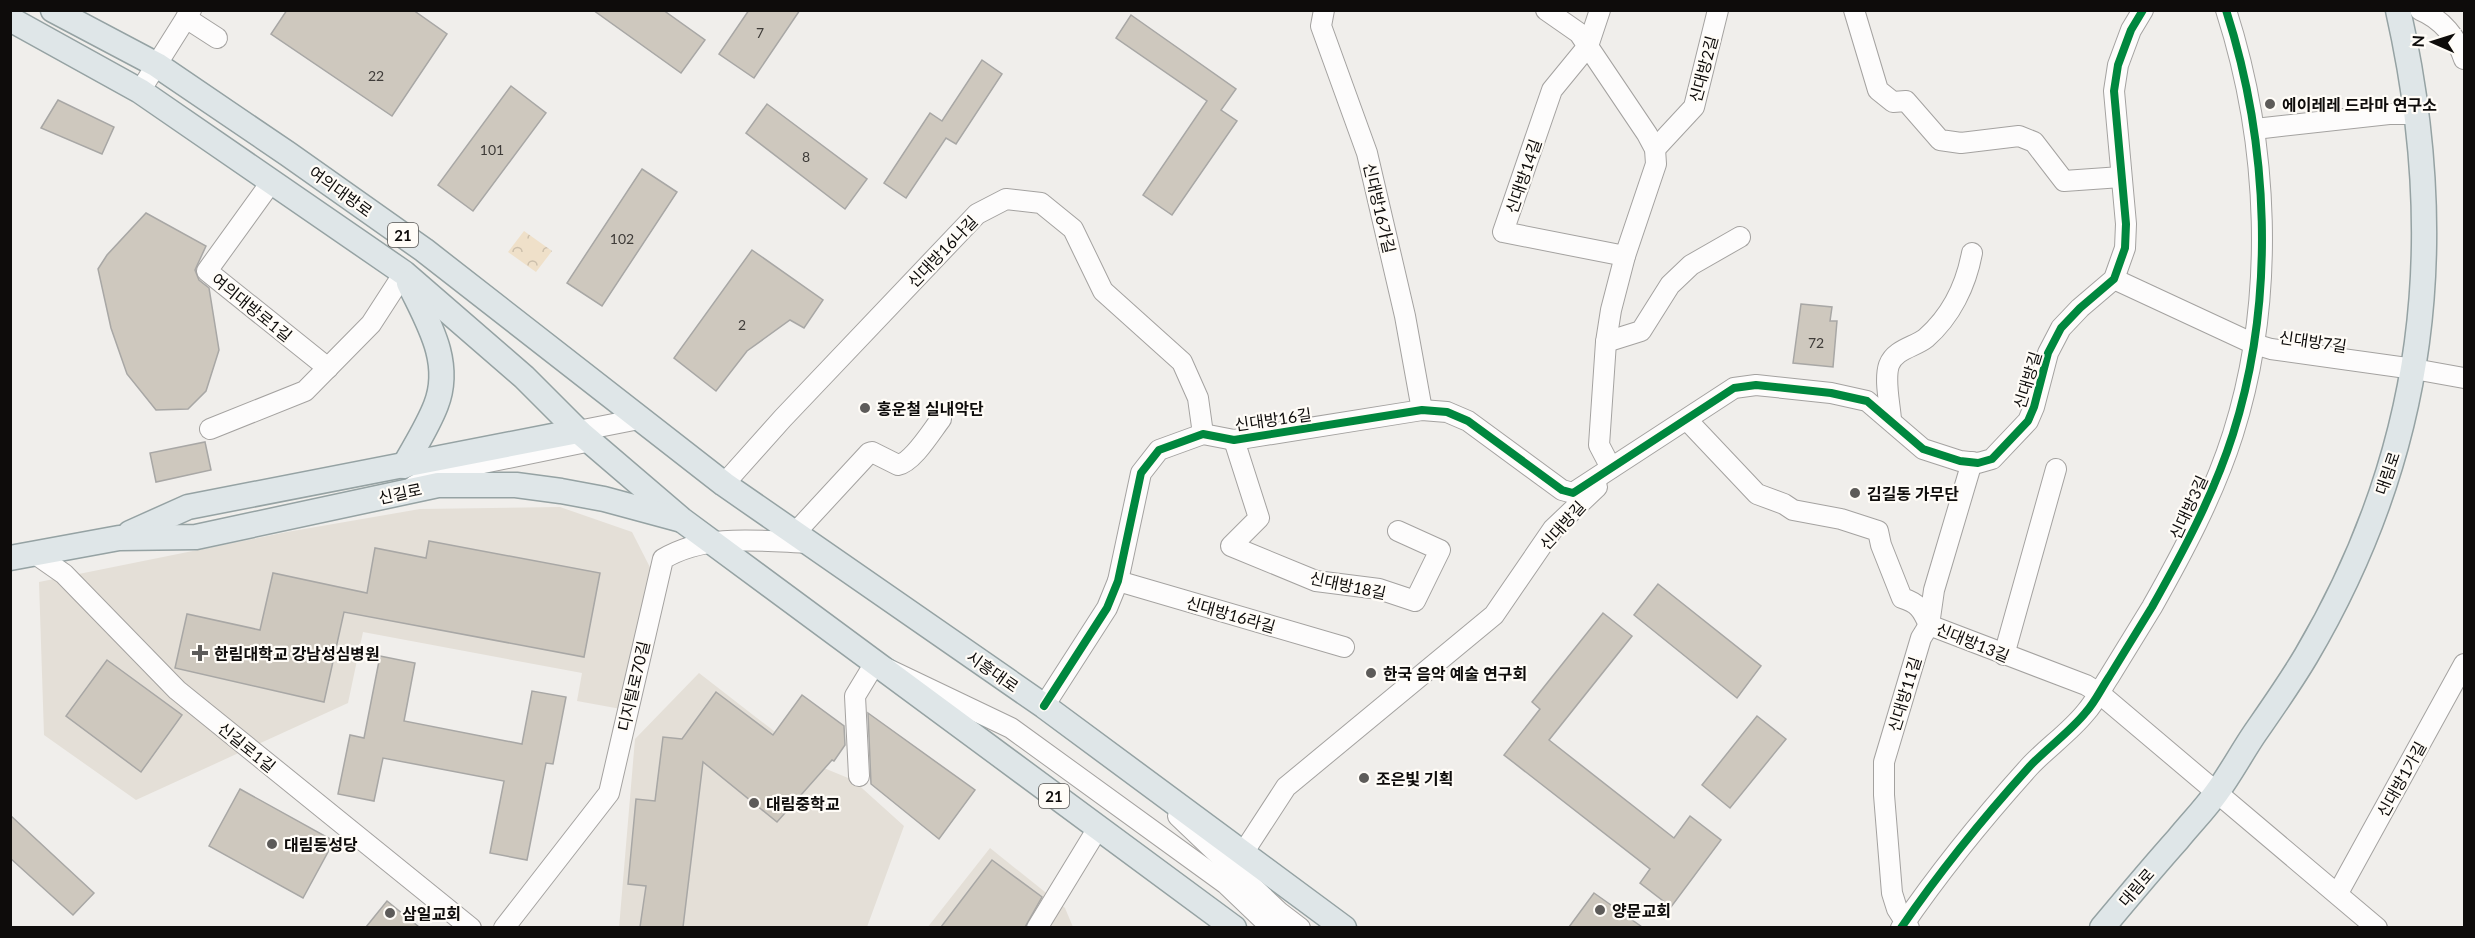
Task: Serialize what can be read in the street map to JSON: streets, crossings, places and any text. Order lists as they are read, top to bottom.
{
  "streets": {
    "main road": [
      "여의대방로",
      "21",
      "대림로",
      "신길로",
      "시흥대로"
    ],
    "street": [
      "신대방2길",
      "신대방14길",
      "신대방16가길",
      "신대방16나길",
      "여의대방로1길",
      "신대방7길",
      "신대방길",
      "신대방16길",
      "신대방3길",
      "신대방18길",
      "신대방16라길",
      "신대방13길",
      "디지털로70길",
      "신대방11길",
      "신길로1길",
      "신대방1가길"
    ]
  },
  "crossings": [
    ["여의대방로", "21"],
    ["여의대방로", "여의대방로1길"],
    ["여의대방로", "신길로"],
    ["여의대방로", "시흥대로"],
    ["신대방16가길", "신대방16길"],
    ["21", "신길로"],
    ["21", "디지털로70길"],
    ["신대방16나길", "신대방16길"],
    ["신대방16나길", "시흥대로"],
    ["신대방7길", "신대방길"],
    ["신대방7길", "대림로"],
    ["신대방7길", "신대방3길"],
    ["신대방길", "신대방16길"],
    ["신대방길", "신대방13길"],
    ["신대방길", "시흥대로"],
    ["신대방길", "신대방11길"],
    ["신대방16길", "신대방18길"],
    ["신길로", "시흥대로"],
    ["신길로", "신길로1길"],
    ["신대방3길", "신대방13길"],
    ["신대방3길", "신대방11길"],
    ["신대방13길", "신대방11길"],
    ["시흥대로", "디지털로70길"]
  ],
  "places": {
    "other": [
      "에이레레 드라마 연구소",
      "홍운철 실내악단",
      "김길동 가무단",
      "한국 음악 예술 연구회",
      "조은빛 기획",
      "대림중학교",
      "대림동성당",
      "양문교회",
      "삼일교회"
    ],
    "health": ["한림대학교 강남성심병원"]
  },
  "house_numbers": [
    "7",
    "22",
    "101",
    "8",
    "102",
    "2",
    "72"
  ],
  "north": "left"
}
